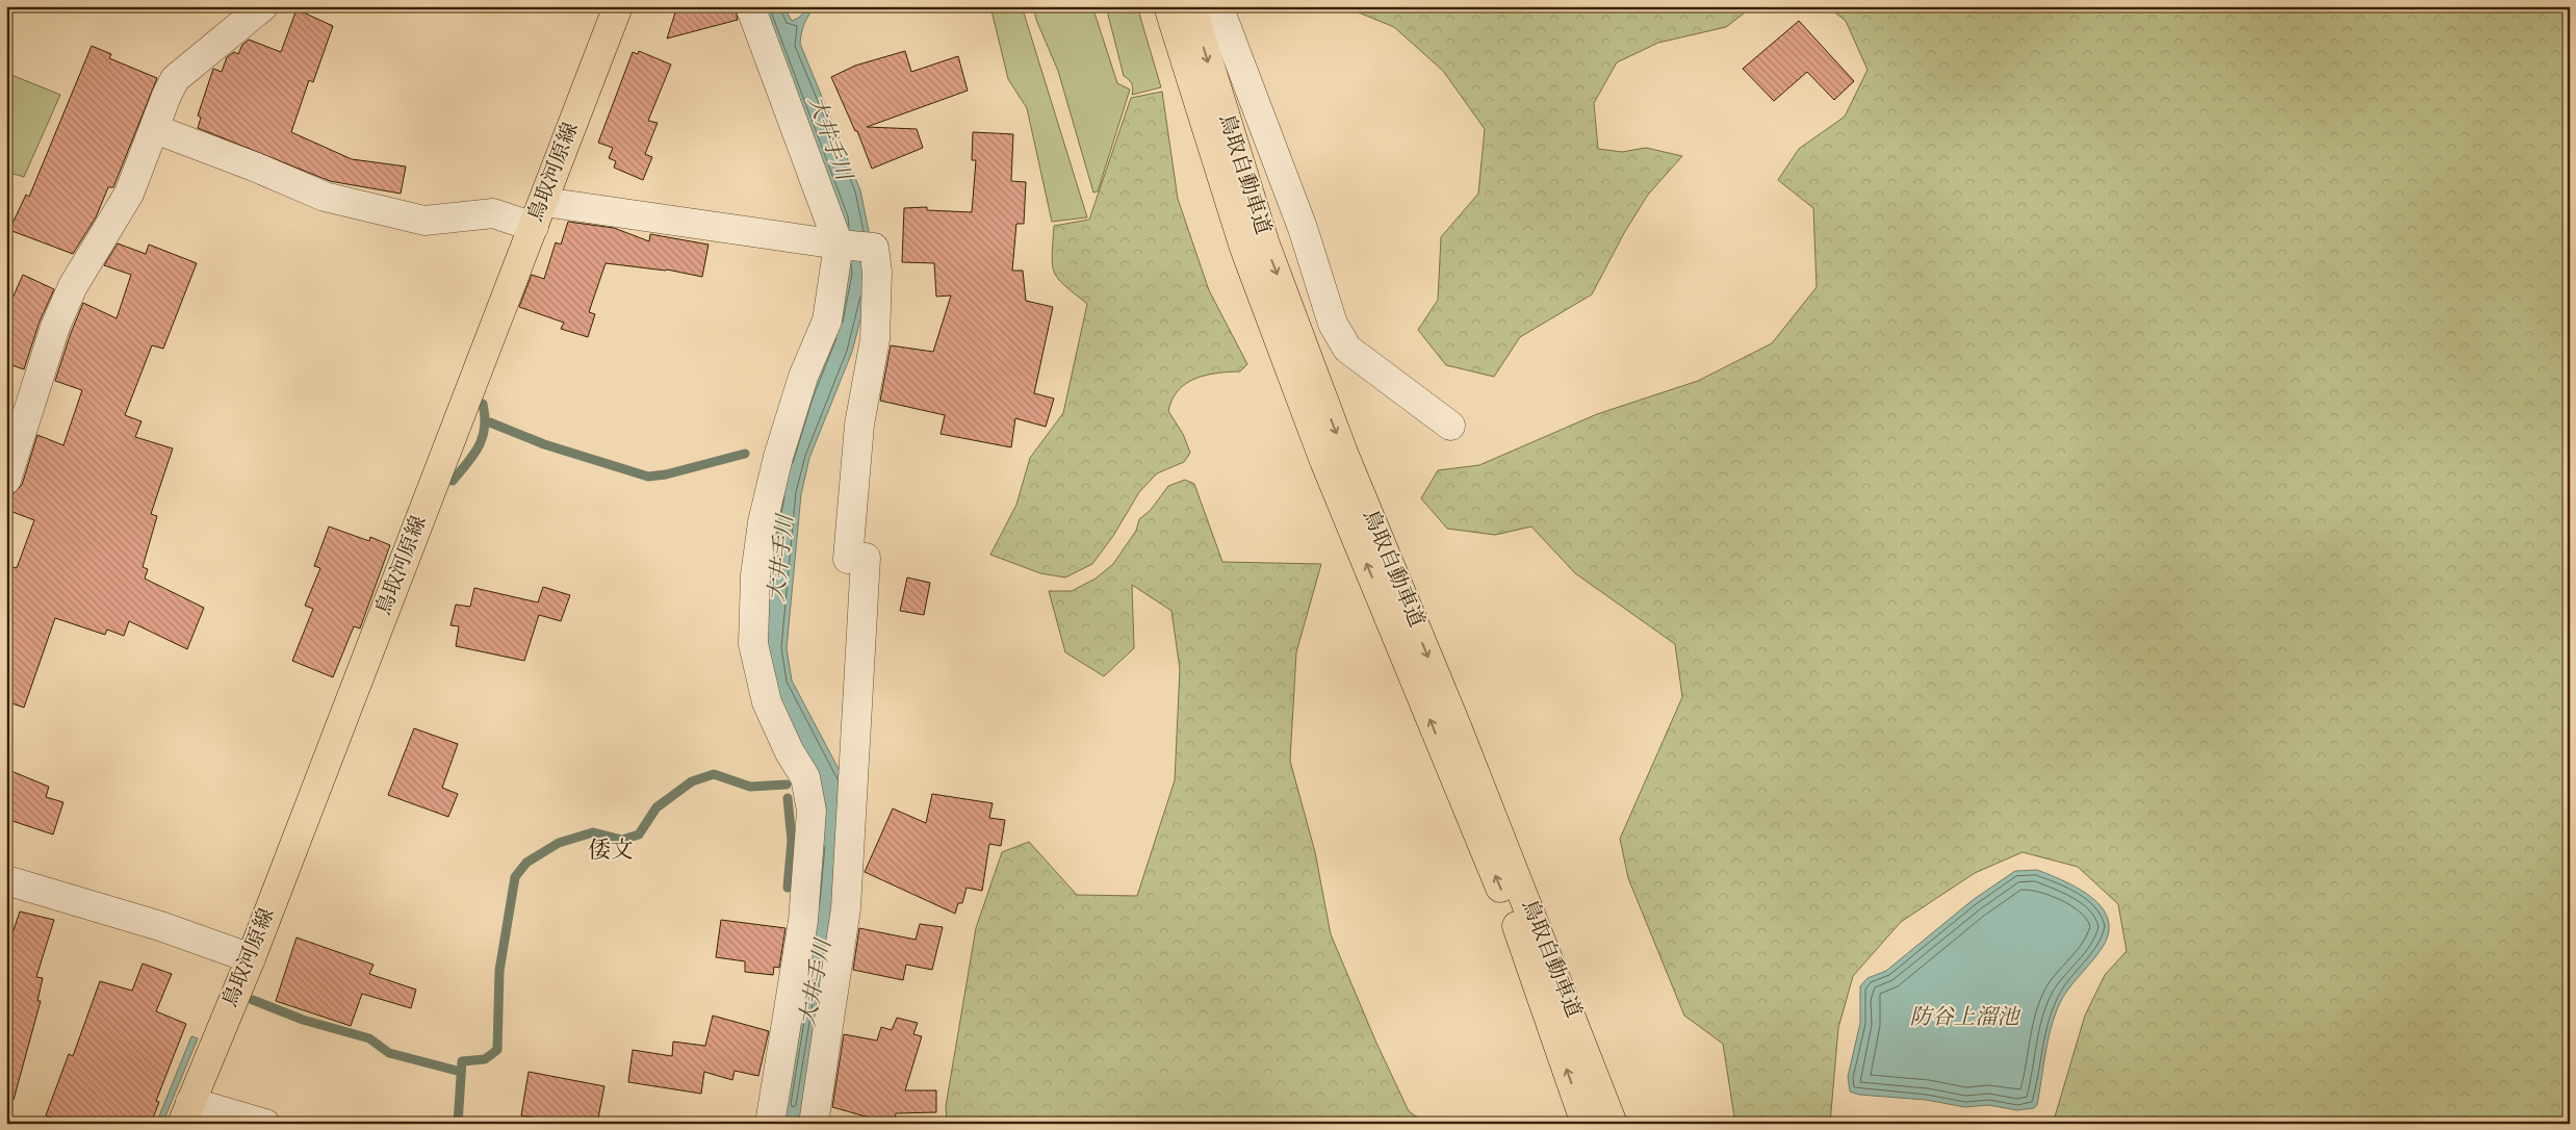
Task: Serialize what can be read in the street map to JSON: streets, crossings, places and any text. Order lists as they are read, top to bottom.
{
  "streets": {
    "main road": ["鳥取河原線", "鳥取自動車道"]
  },
  "districts": ["倭文"],
  "water": ["大井手川", "防谷上溜池"]
}
